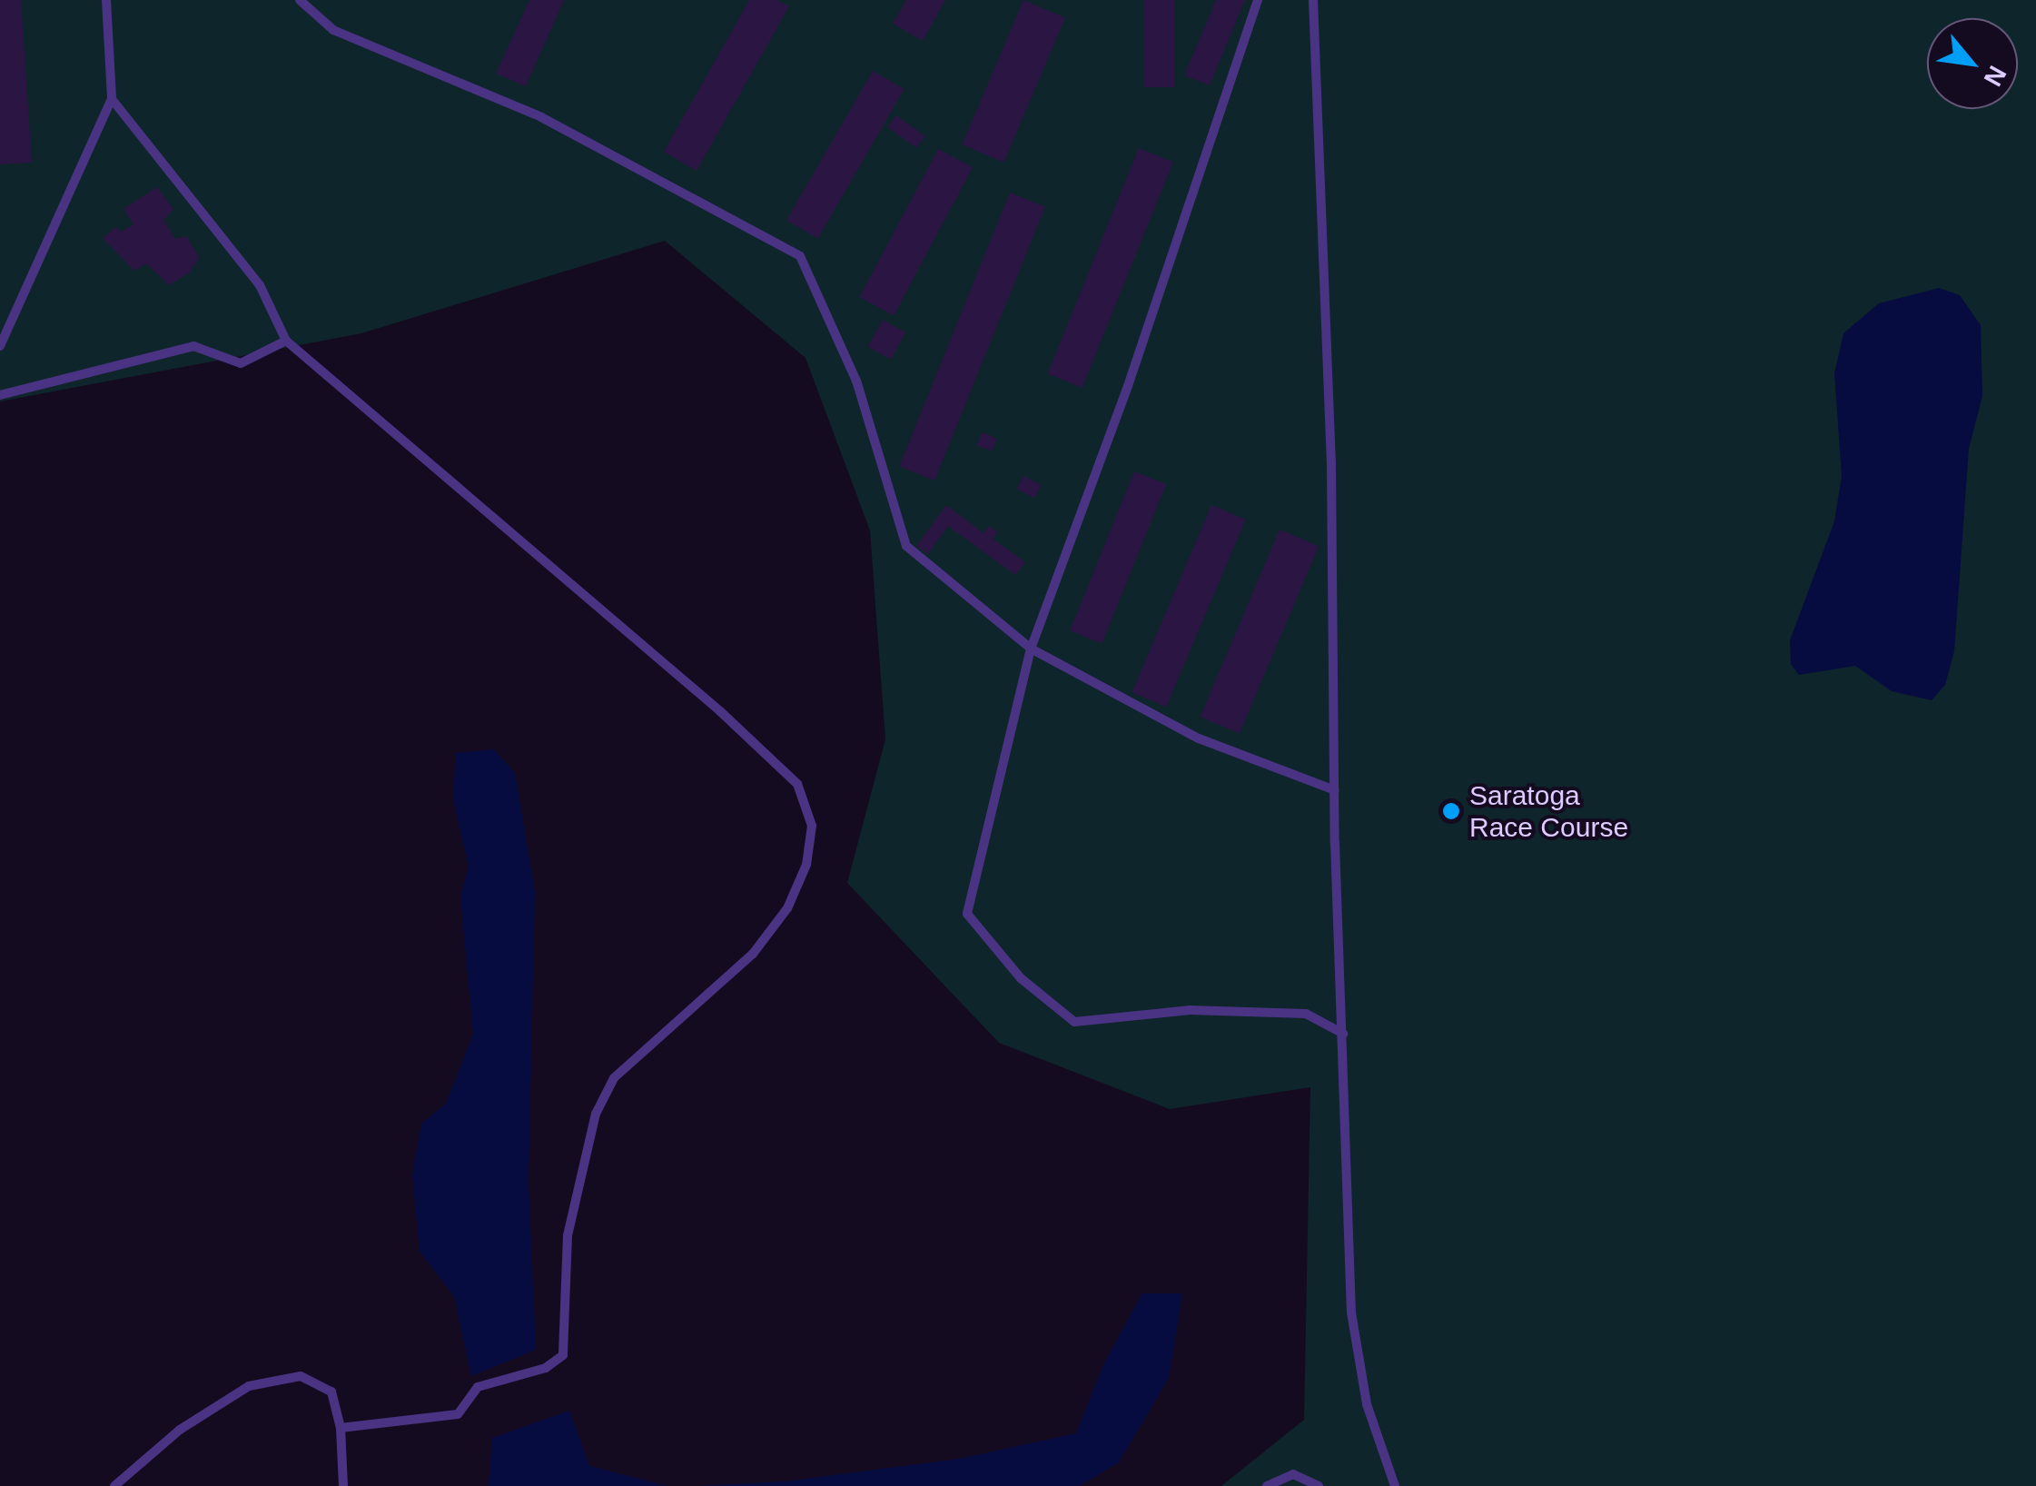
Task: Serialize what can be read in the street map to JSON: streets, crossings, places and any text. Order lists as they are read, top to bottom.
{
  "places": ["Saratoga Race Course"],
  "north": "bottom right"
}
